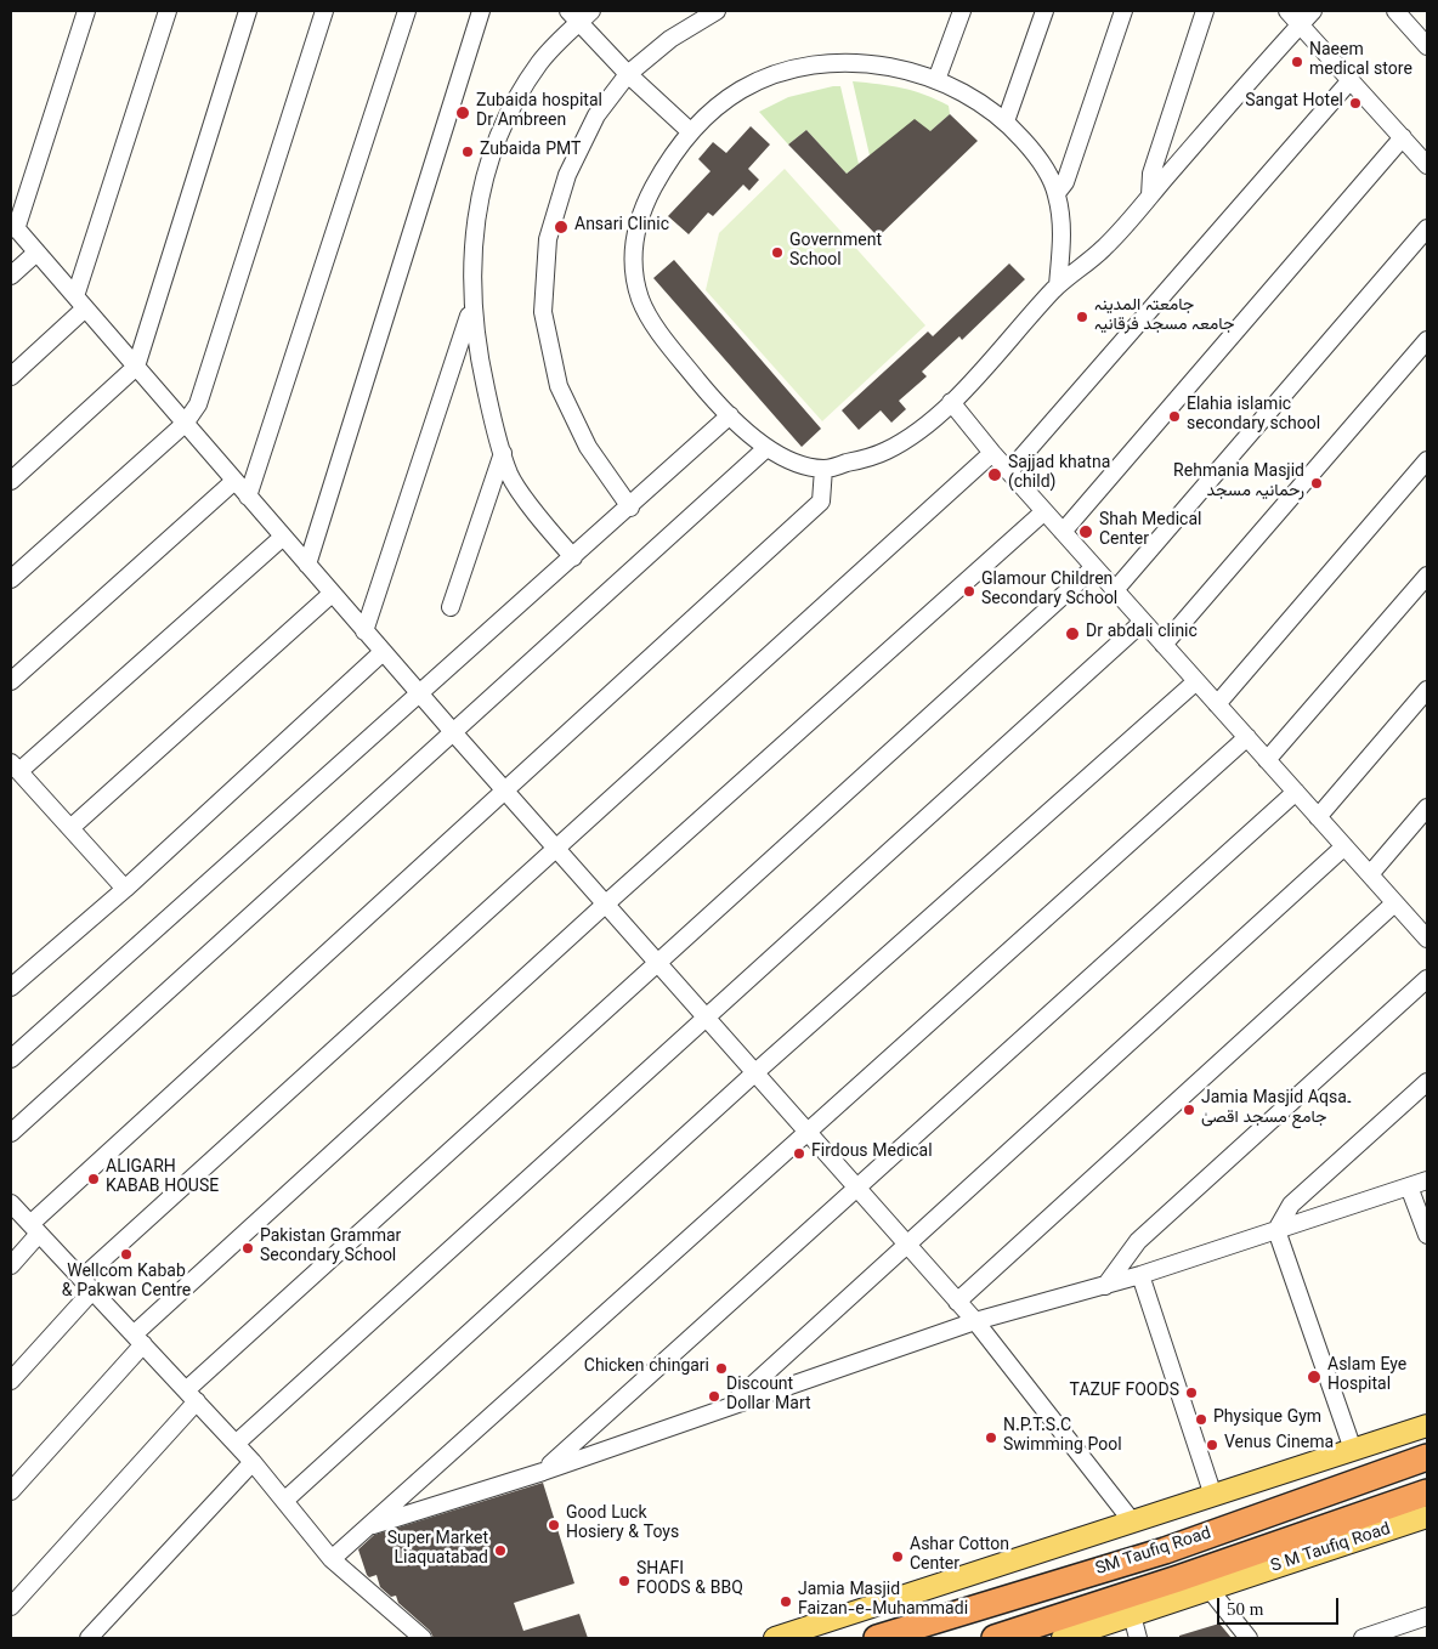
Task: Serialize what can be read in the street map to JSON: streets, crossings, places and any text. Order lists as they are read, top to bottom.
{
  "streets": {
    "highway": ["SM Taufiq Road"],
    "main road": ["S M Taufiq Road"]
  },
  "places": [
    "Naeem medical store",
    "Sangat Hotel",
    "Zubaida hospital Dr Ambreen",
    "Zubaida PMT",
    "Ansari Clinic",
    "Government School",
    "جامعتہ المدینہ جامعہ مسجد فرقانیہ",
    "Elahia islamic secondary school",
    "Sajjad khatna (child)",
    "Rehmania Masjid رحمانیہ مسجد",
    "Shah Medical Center",
    "Glamour Children Secondary School",
    "Dr abdali clinic",
    "Jamia Masjid Aqsa۔ جامع مسجد اقصیٰ",
    "Firdous Medical",
    "ALIGARH KABAB HOUSE",
    "Pakistan Grammar Secondary School",
    "Wellcom Kabab & Pakwan Centre",
    "Chicken chingari",
    "Aslam Eye Hospital",
    "TAZUF FOODS",
    "Discount Dollar Mart",
    "Physique Gym",
    "N.P.T.S.C Swimming Pool",
    "Venus Cinema",
    "Good Luck Hosiery & Toys",
    "Super Market Liaquatabad",
    "Ashar Cotton Center",
    "SHAFI FOODS & BBQ",
    "Jamia Masjid Faizan-e-Muhammadi"
  ],
  "scale_bar": "50 m"
}
